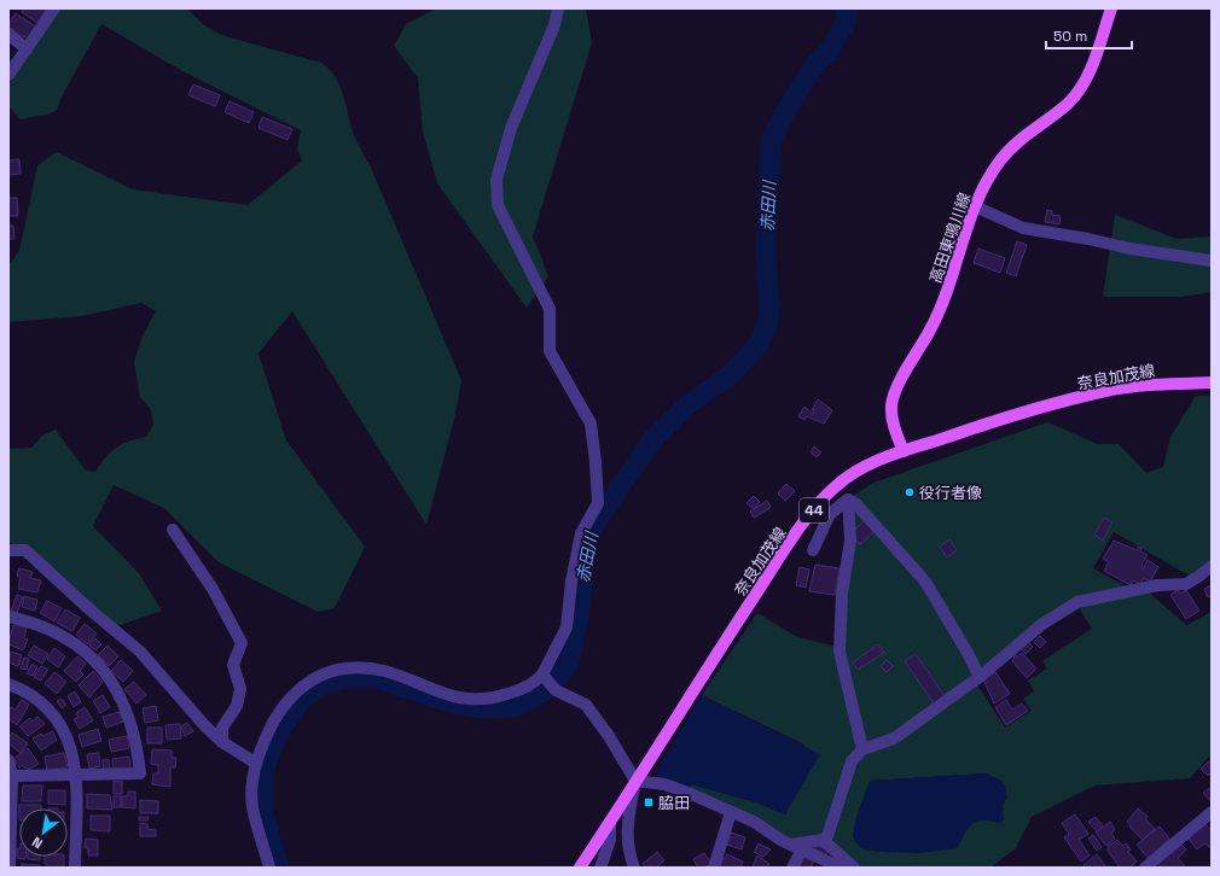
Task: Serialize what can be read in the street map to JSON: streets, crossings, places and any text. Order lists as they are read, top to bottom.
{
  "streets": {
    "main road": ["高田東鳴川線", "奈良加茂線", "44"]
  },
  "crossings": [
    ["高田東鳴川線", "奈良加茂線"]
  ],
  "water": ["赤田川"],
  "places": {
    "other": ["役行者像"],
    "transit": ["脇田"]
  },
  "scale_bar": "50 m",
  "north": "bottom left"
}
